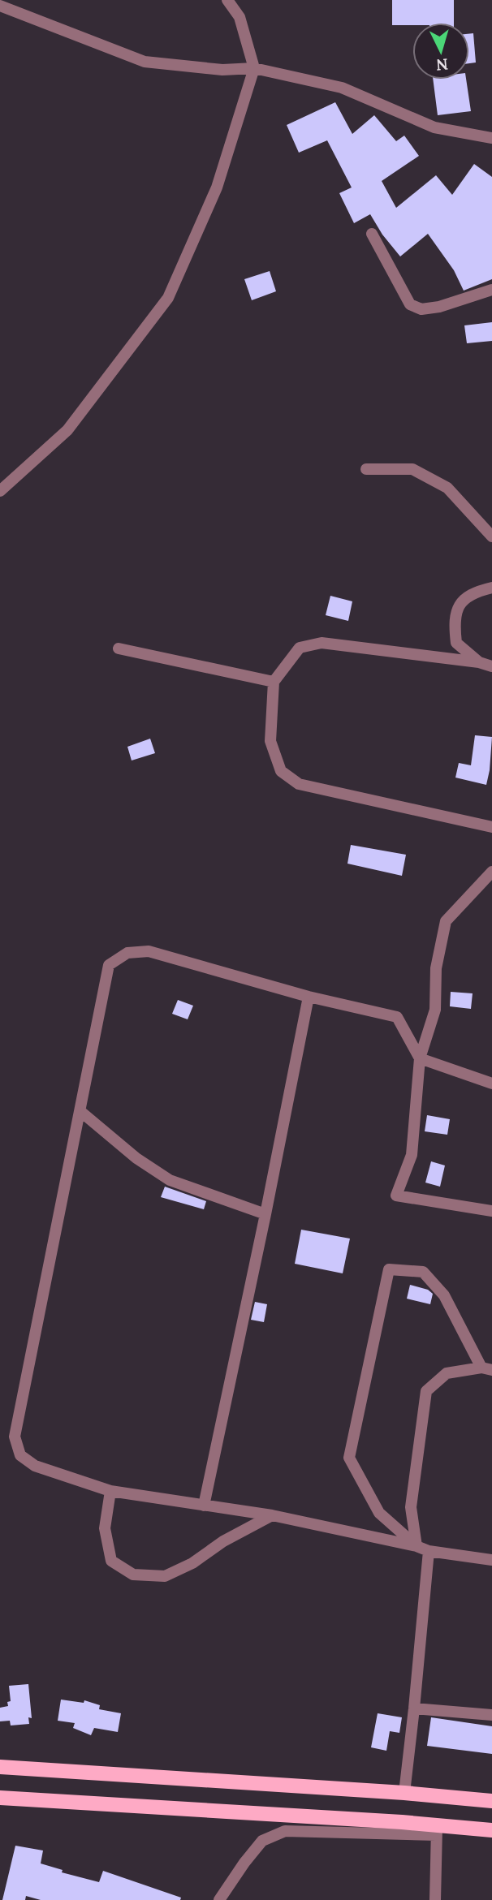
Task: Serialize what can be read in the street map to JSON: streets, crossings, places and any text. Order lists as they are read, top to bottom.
{
  "north": "bottom"
}
